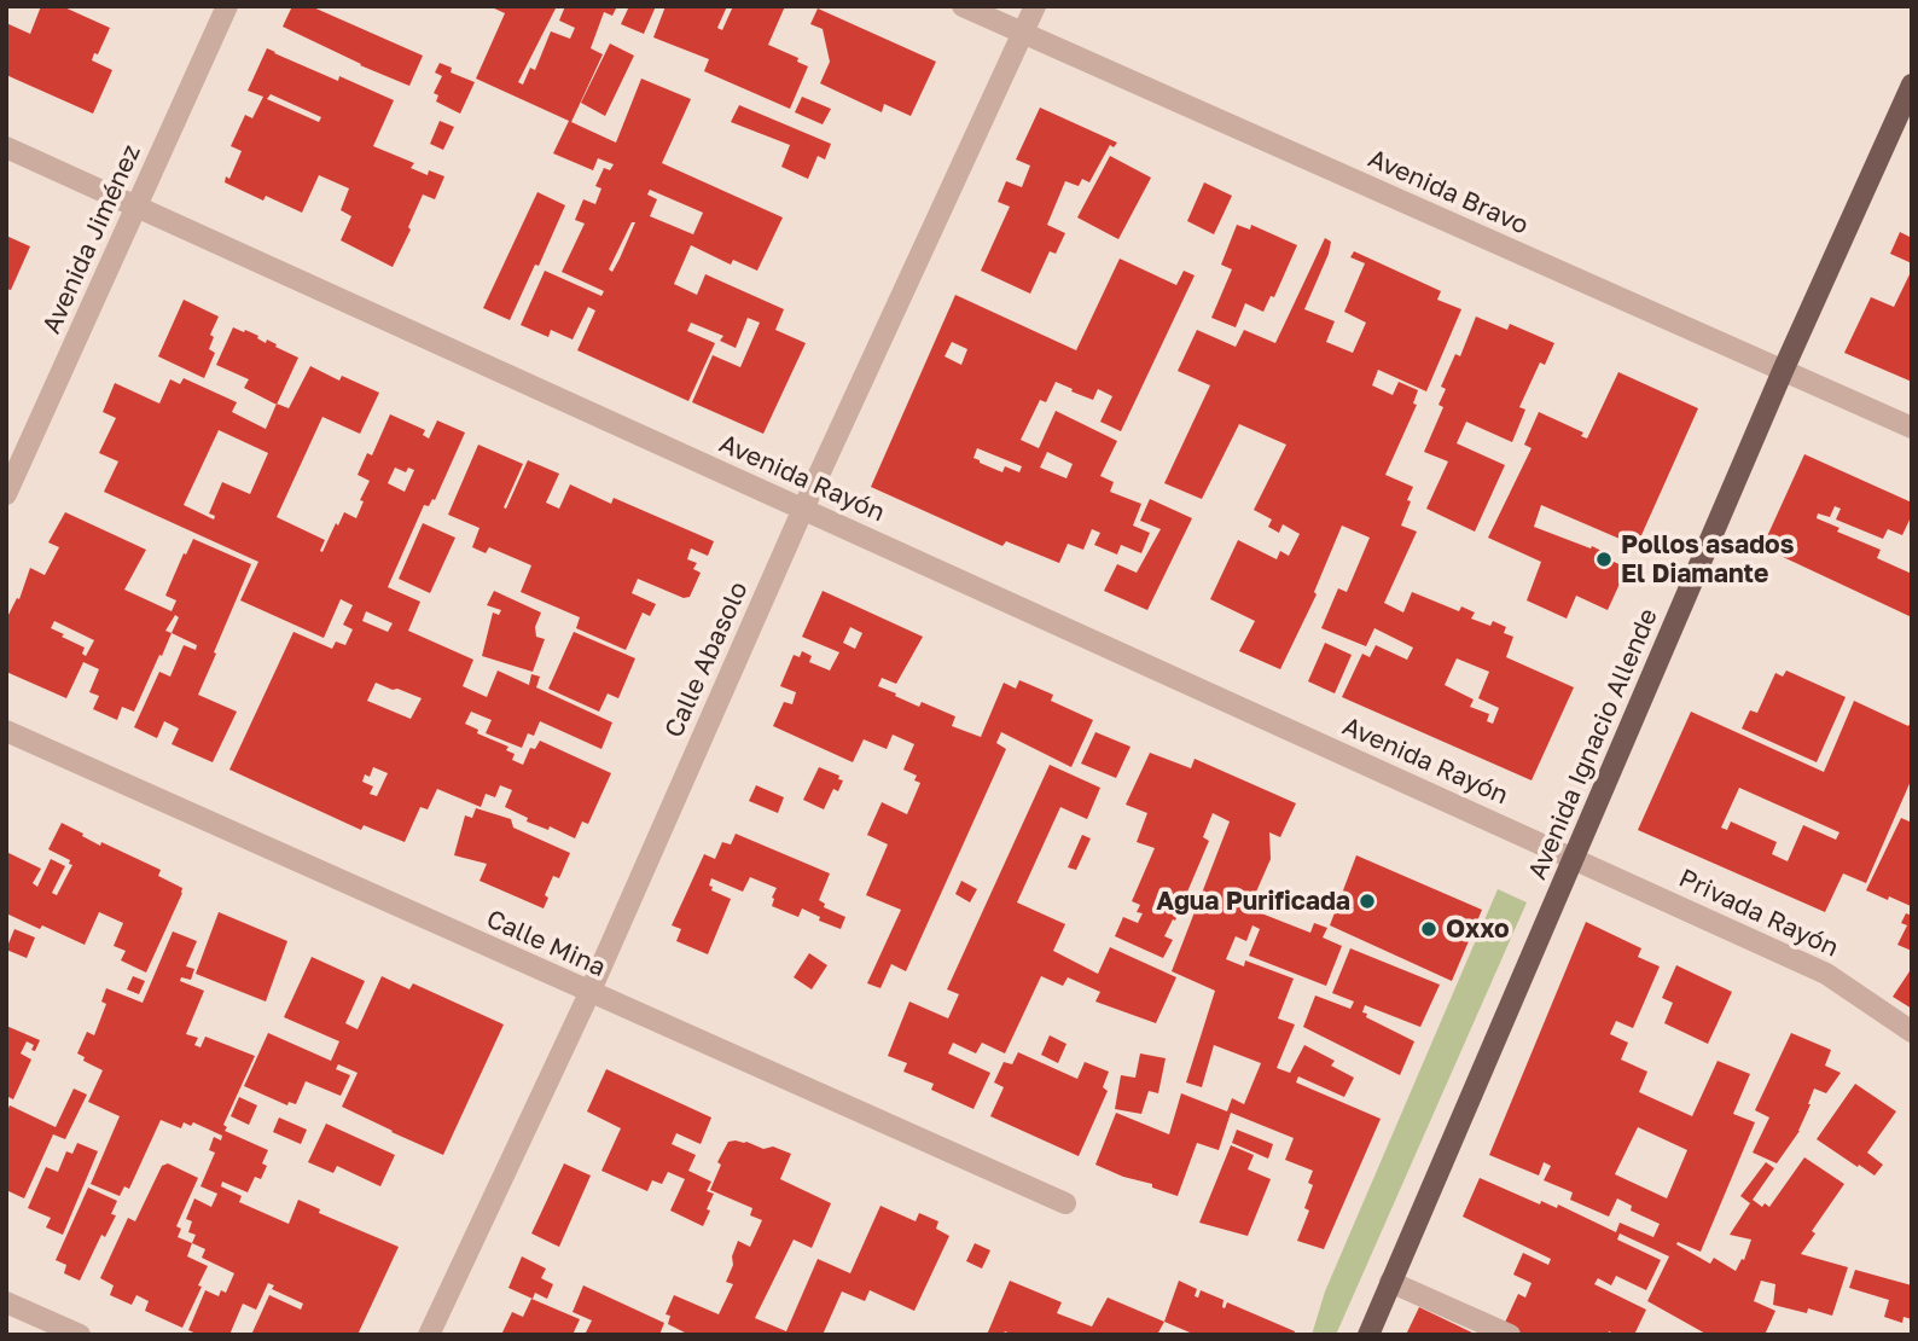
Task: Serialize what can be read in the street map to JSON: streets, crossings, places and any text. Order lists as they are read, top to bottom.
{
  "streets": {
    "main road": ["Avenida Ignacio Allende"],
    "street": [
      "Avenida Bravo",
      "Avenida Jiménez",
      "Avenida Rayón",
      "Calle Abasolo",
      "Privada Rayón",
      "Calle Mina"
    ]
  },
  "crossings": [
    ["Avenida Bravo", "Calle Abasolo"],
    ["Avenida Bravo", "Avenida Ignacio Allende"],
    ["Avenida Jiménez", "Avenida Rayón"],
    ["Avenida Rayón", "Calle Abasolo"],
    ["Avenida Rayón", "Avenida Ignacio Allende"],
    ["Avenida Rayón", "Privada Rayón"],
    ["Calle Abasolo", "Calle Mina"],
    ["Avenida Ignacio Allende", "Privada Rayón"]
  ],
  "places": ["Pollos asados El Diamante", "Agua Purificada", "Oxxo"]
}
